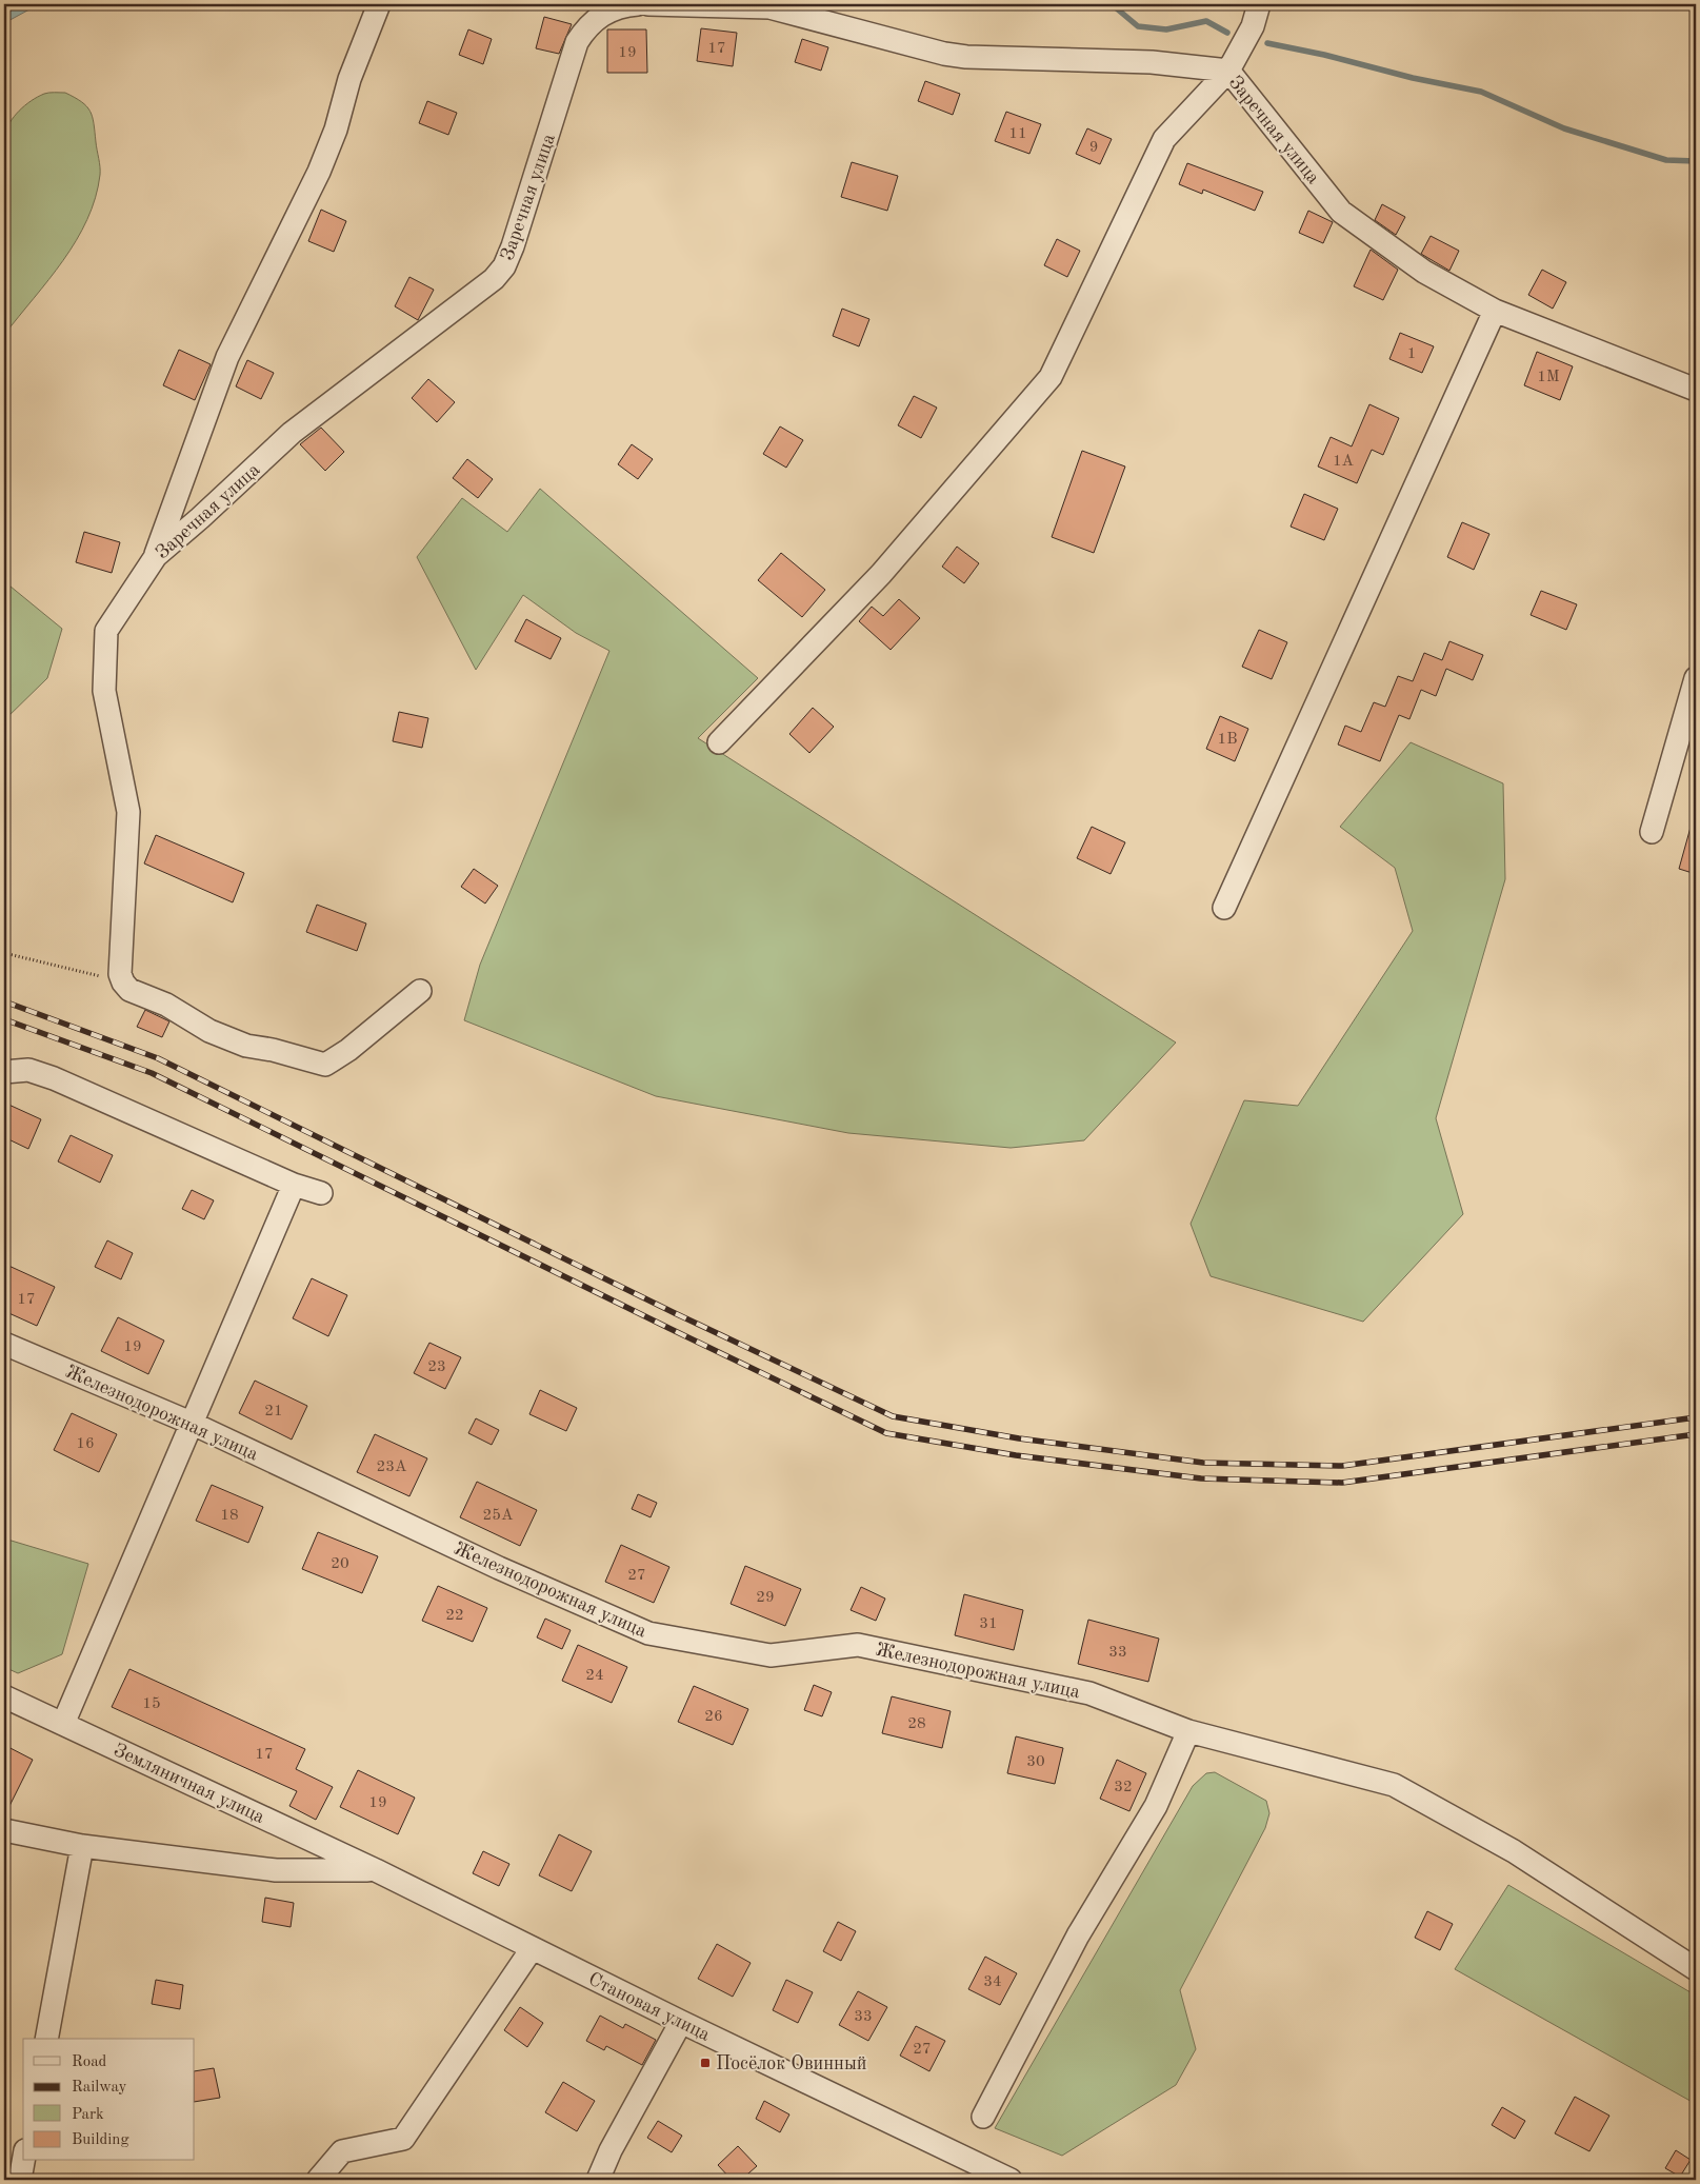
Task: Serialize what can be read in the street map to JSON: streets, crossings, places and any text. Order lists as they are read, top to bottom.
{
  "streets": {
    "street": [
      "Заречная улица",
      "Железнодорожная улица",
      "Земляничная улица",
      "Становая улица"
    ]
  },
  "crossings": [
    ["Земляничная улица", "Становая улица"]
  ],
  "places": {
    "transit": ["Посёлок Овинный"]
  },
  "house_numbers": [
    "17",
    "19",
    "11",
    "9",
    "1",
    "1М",
    "1А",
    "1В",
    "17",
    "19",
    "23",
    "21",
    "16",
    "23А",
    "18",
    "25А",
    "20",
    "27",
    "29",
    "22",
    "31",
    "33",
    "24",
    "15",
    "26",
    "28",
    "17",
    "30",
    "32",
    "19",
    "34",
    "33",
    "27"
  ],
  "legend": [
    "Road",
    "Railway",
    "Park",
    "Building"
  ]
}
